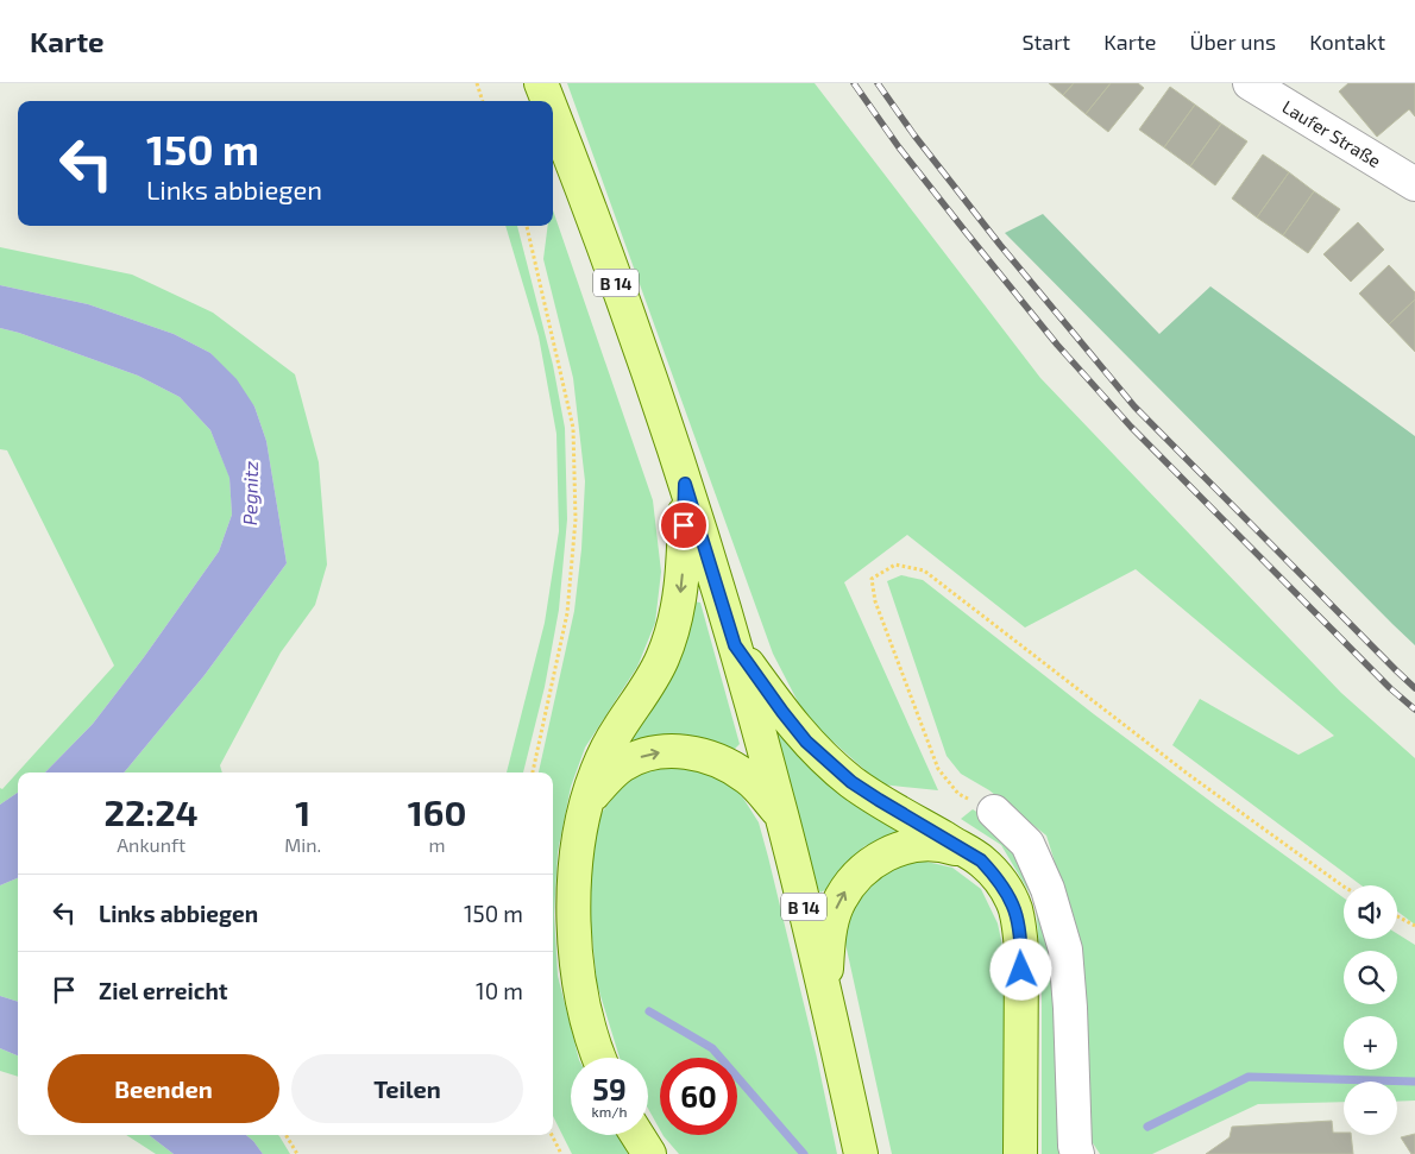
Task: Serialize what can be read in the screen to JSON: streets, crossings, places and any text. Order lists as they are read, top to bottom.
{
  "streets": {
    "main road": ["B 14"],
    "street": ["Laufer Straße"]
  },
  "water": ["Pegnitz"],
  "page": {
    "header": "Karte",
    "nav": [
      "Start",
      "Karte",
      "Über uns",
      "Kontakt"
    ],
    "turn": ["150 m", "Links abbiegen"],
    "eta": [
      "22:24",
      "Ankunft",
      "1",
      "Min.",
      "160",
      "m"
    ],
    "list": [
      {
        "name": "Links abbiegen",
        "value": "150 m"
      },
      {
        "name": "Ziel erreicht",
        "value": "10 m"
      }
    ],
    "map_buttons": ["+", "−"],
    "buttons": ["Beenden", "Teilen"],
    "speed": "59 km/h",
    "limit": "60"
  }
}
